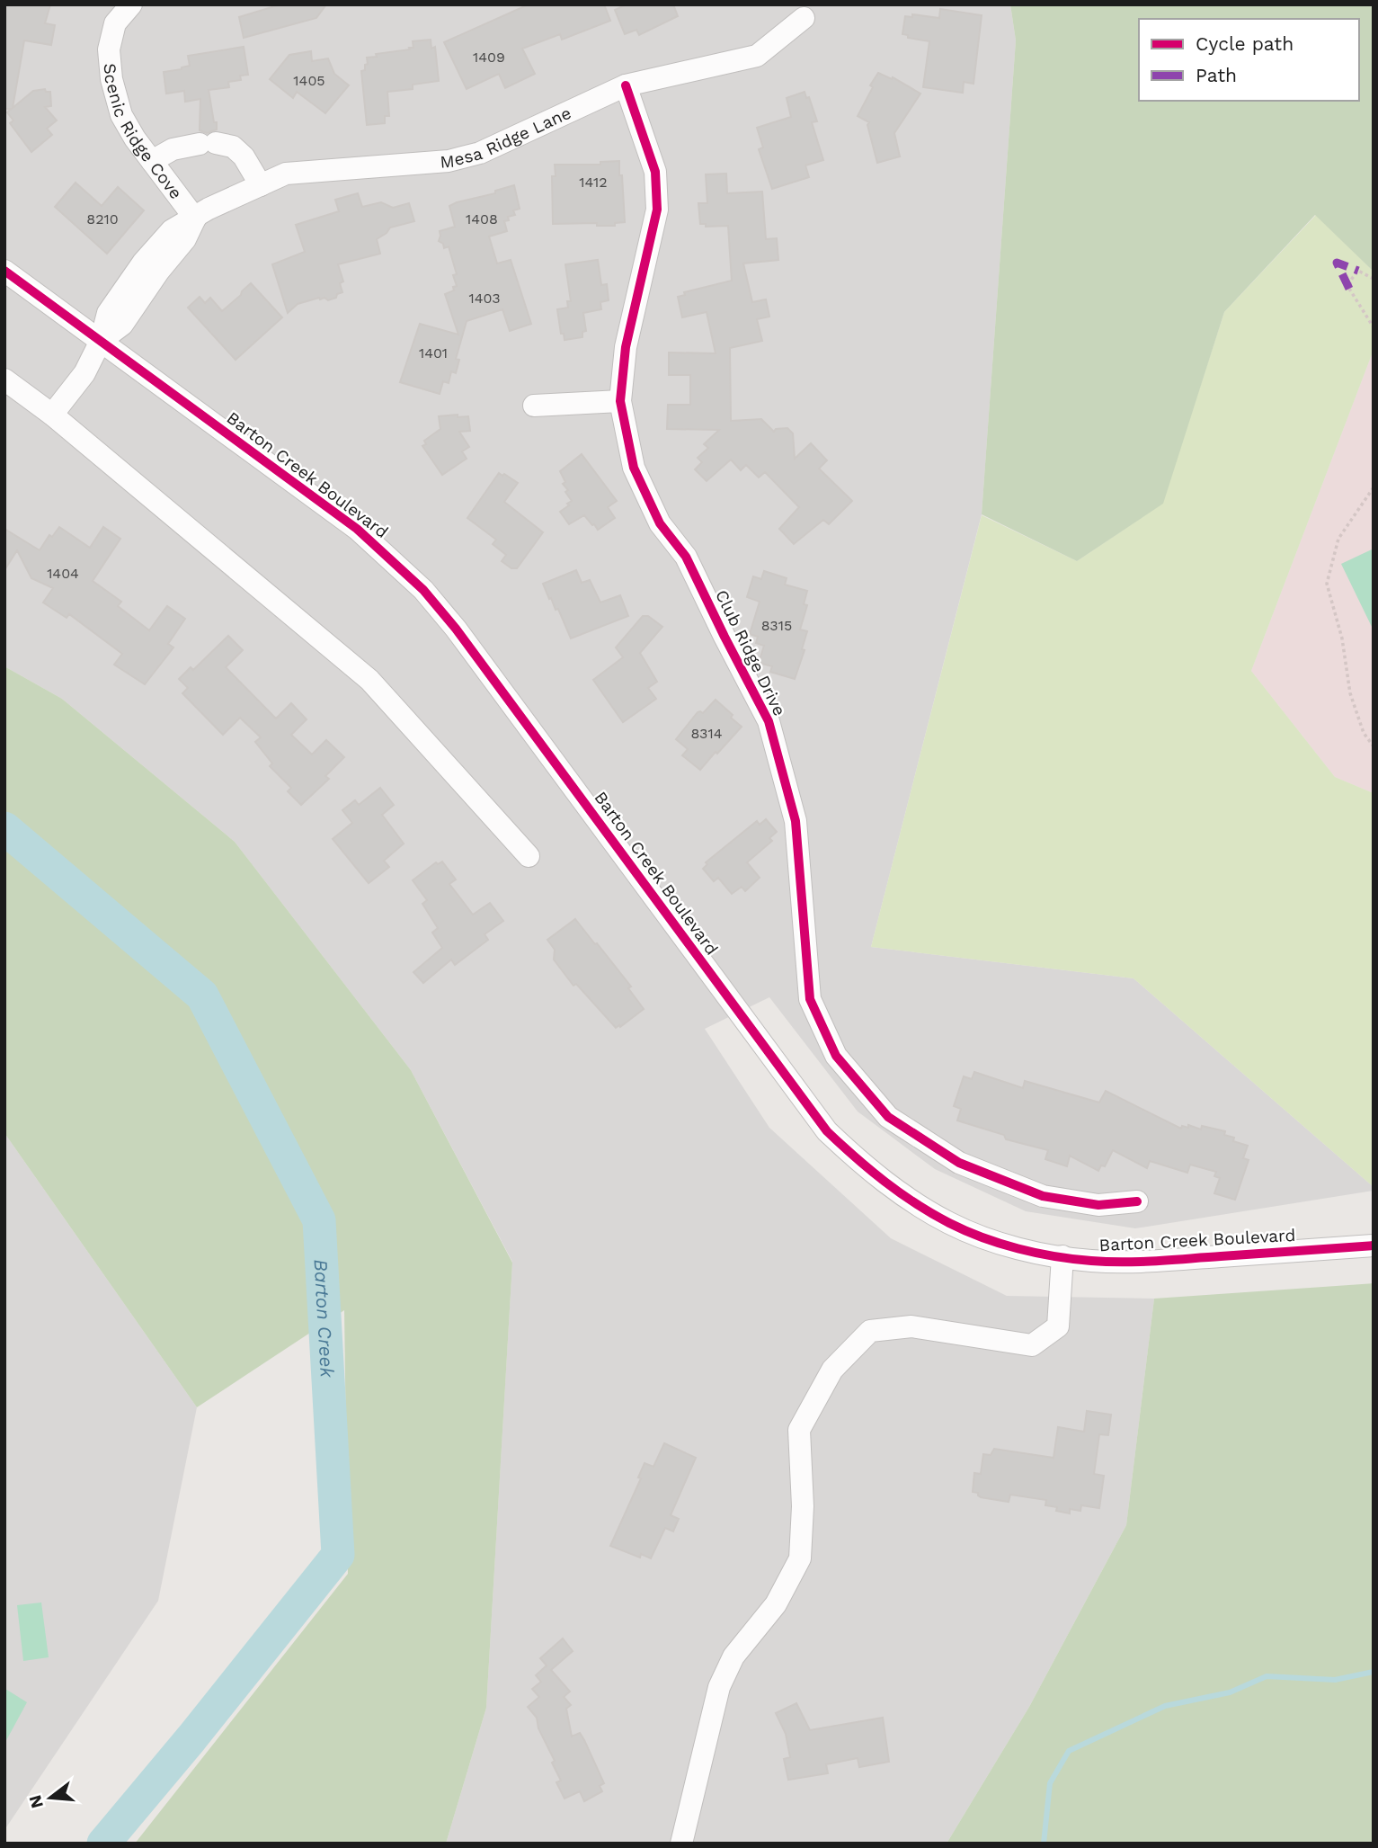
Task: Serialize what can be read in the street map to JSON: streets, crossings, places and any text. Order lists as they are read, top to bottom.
{
  "streets": {
    "street": [
      "Scenic Ridge Cove",
      "Mesa Ridge Lane",
      "Barton Creek Boulevard",
      "Club Ridge Drive"
    ]
  },
  "crossings": [
    ["Scenic Ridge Cove", "Mesa Ridge Lane"],
    ["Mesa Ridge Lane", "Barton Creek Boulevard"],
    ["Mesa Ridge Lane", "Club Ridge Drive"]
  ],
  "water": ["Barton Creek"],
  "house_numbers": [
    "1409",
    "1405",
    "1412",
    "8210",
    "1408",
    "1403",
    "1401",
    "1404",
    "8315",
    "8314"
  ],
  "legend": ["Cycle path", "Path"],
  "north": "left"
}
